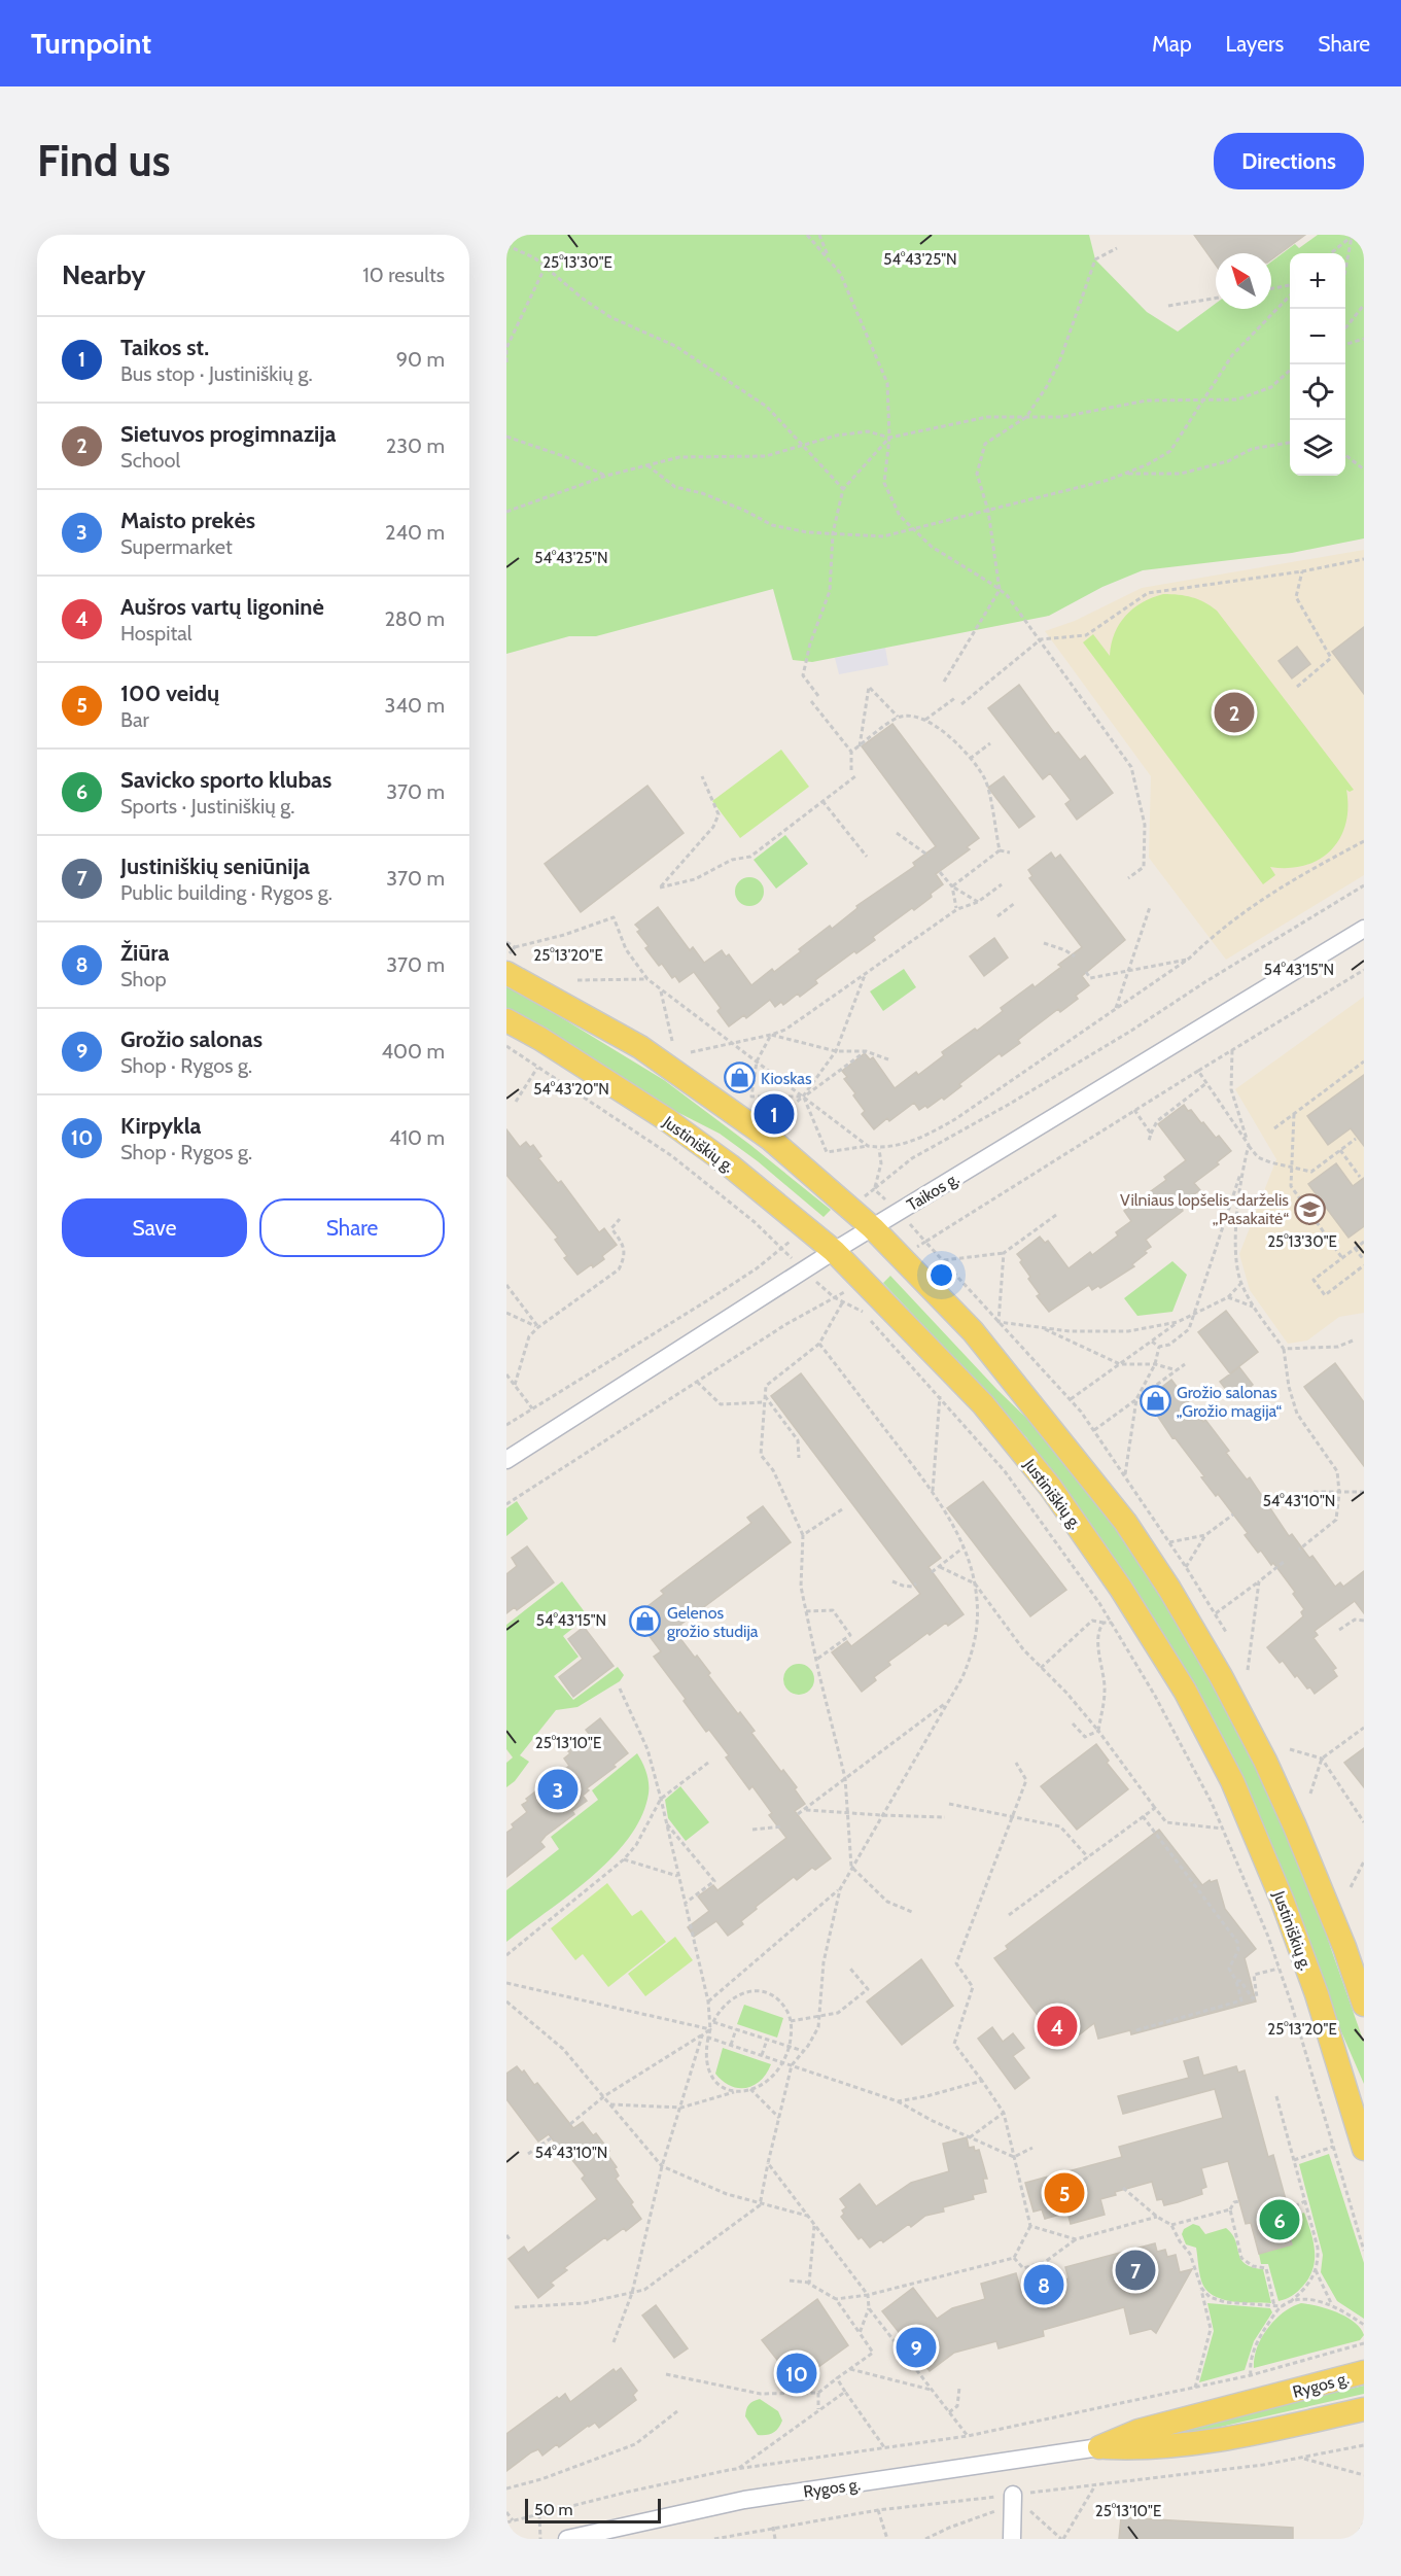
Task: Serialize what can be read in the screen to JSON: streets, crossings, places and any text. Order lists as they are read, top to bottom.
{
  "streets": {
    "main road": ["Justiniškių g.", "Rygos g."],
    "street": ["Taikos g."]
  },
  "crossings": [
    ["Justiniškių g.", "Taikos g."]
  ],
  "places": {
    "shop": ["Kioskas", "Grožio salonas „Grožio magija“", "Gelenos grožio studija"],
    "school or university": ["Vilniaus lopšelis-darželis „Pasakaitė“"]
  },
  "scale_bar": "50 m",
  "north": "top left",
  "page": {
    "header": "Turnpoint",
    "nav": ["Map", "Layers", "Share"],
    "buttons": [
      "Directions",
      ["Save", "Share"]
    ],
    "title": "Find us",
    "heading": ["Nearby", "10 results"],
    "map_buttons": ["+", "−"],
    "list": [
      {
        "mark": "1",
        "name": "Taikos st.",
        "note": "Bus stop · Justiniškių g.",
        "value": "90 m"
      },
      {
        "mark": "2",
        "name": "Sietuvos progimnazija",
        "note": "School",
        "value": "230 m"
      },
      {
        "mark": "3",
        "name": "Maisto prekės",
        "note": "Supermarket",
        "value": "240 m"
      },
      {
        "mark": "4",
        "name": "Aušros vartų ligoninė",
        "note": "Hospital",
        "value": "280 m"
      },
      {
        "mark": "5",
        "name": "100 veidų",
        "note": "Bar",
        "value": "340 m"
      },
      {
        "mark": "6",
        "name": "Savicko sporto klubas",
        "note": "Sports · Justiniškių g.",
        "value": "370 m"
      },
      {
        "mark": "7",
        "name": "Justiniškių seniūnija",
        "note": "Public building · Rygos g.",
        "value": "370 m"
      },
      {
        "mark": "8",
        "name": "Žiūra",
        "note": "Shop",
        "value": "370 m"
      },
      {
        "mark": "9",
        "name": "Grožio salonas",
        "note": "Shop · Rygos g.",
        "value": "400 m"
      },
      {
        "mark": "10",
        "name": "Kirpykla",
        "note": "Shop · Rygos g.",
        "value": "410 m"
      }
    ],
    "pins": [
      "2",
      "1",
      "3",
      "4",
      "5",
      "6",
      "7",
      "8",
      "9",
      "10"
    ],
    "scale": "50 m"
  },
  "coordinates": [
    "54°43'25\"N",
    "25°13'30\"E",
    "25°13'20\"E",
    "54°43'15\"N",
    "54°43'20\"N",
    "54°43'10\"N",
    "25°13'10\"E"
  ]
}
